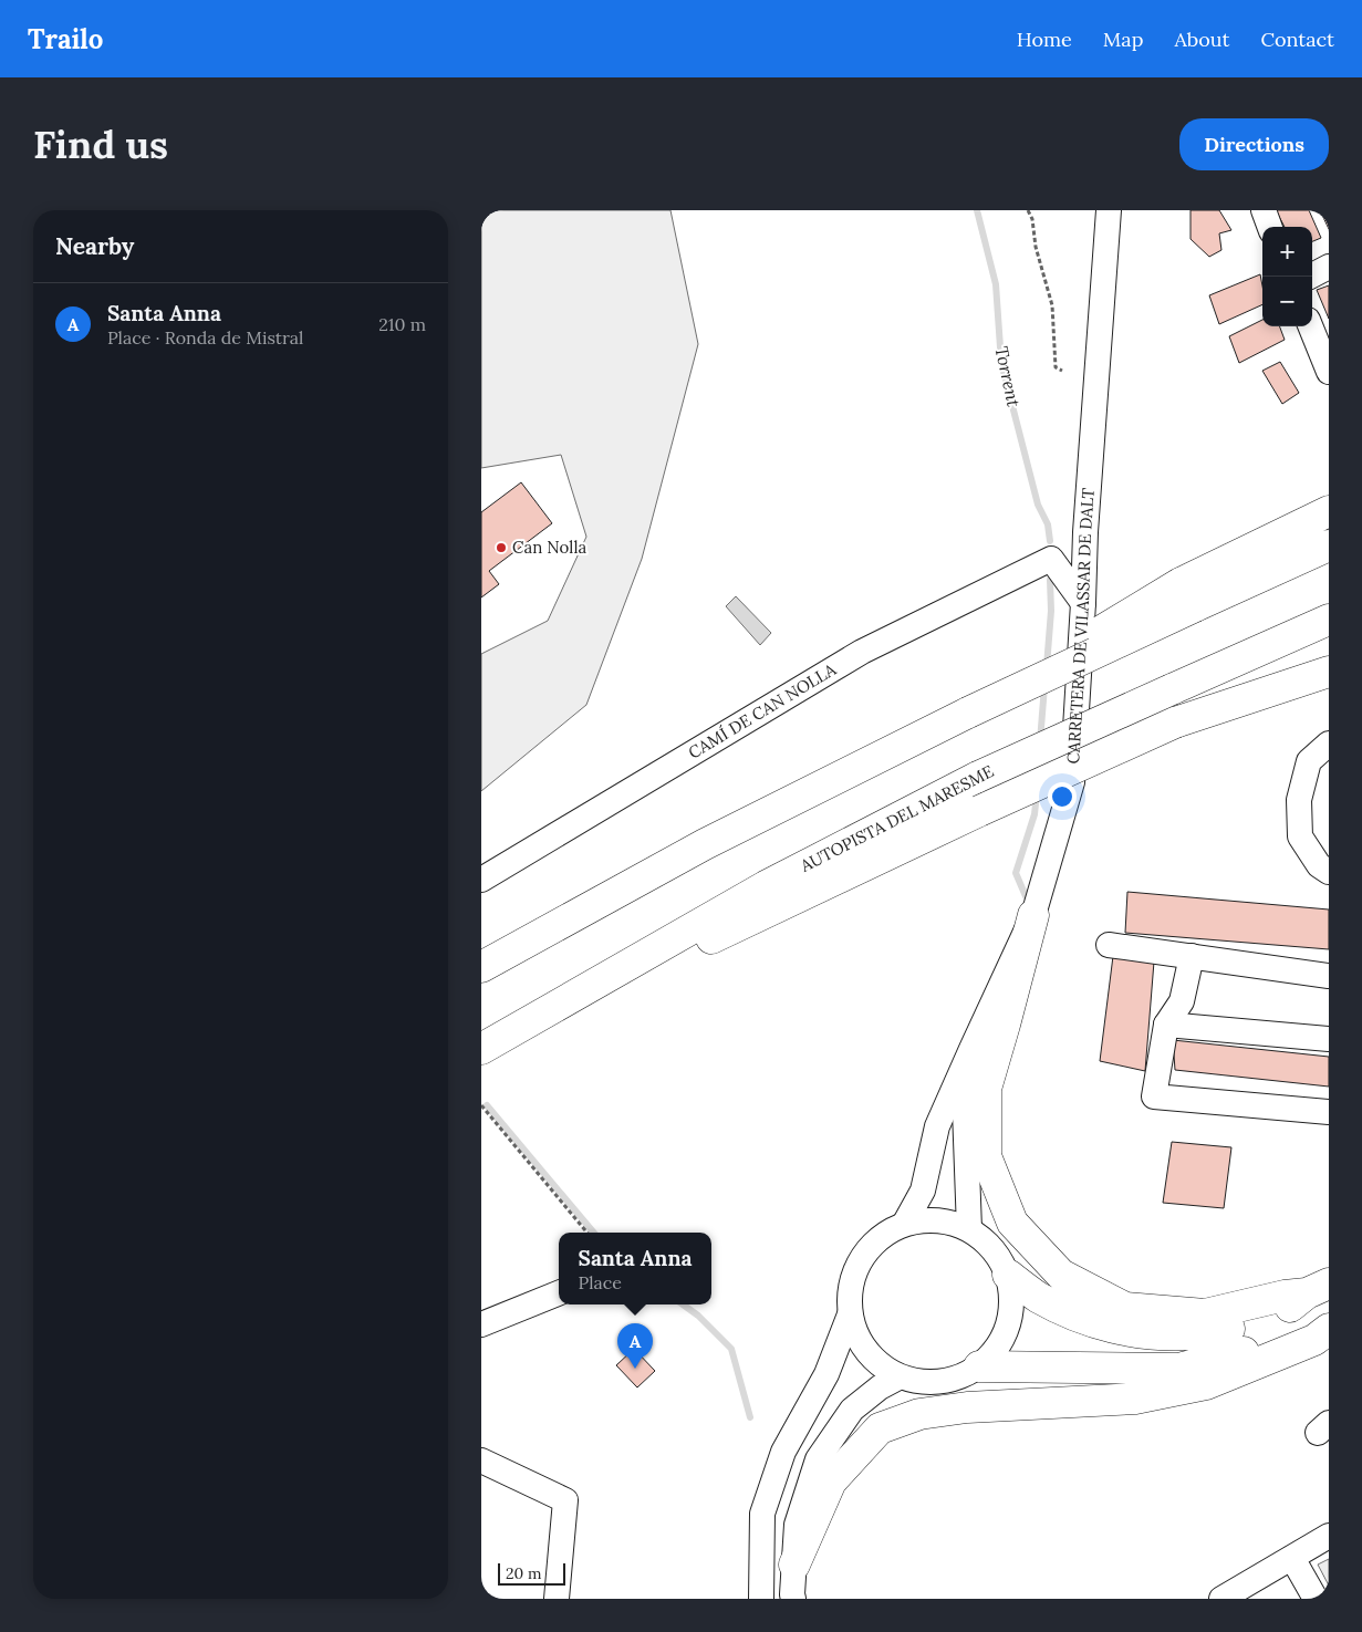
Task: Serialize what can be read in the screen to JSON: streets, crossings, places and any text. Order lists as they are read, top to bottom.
{
  "streets": {
    "highway": ["AUTOPISTA DEL MARESME"],
    "street": ["CARRETERA DE VILASSAR DE DALT", "CAMÍ DE CAN NOLLA"]
  },
  "crossings": [
    ["CARRETERA DE VILASSAR DE DALT", "CAMÍ DE CAN NOLLA"]
  ],
  "water": ["Torrent"],
  "places": ["Can Nolla"],
  "scale_bar": "20 m",
  "page": {
    "header": "Trailo",
    "nav": [
      "Home",
      "Map",
      "About",
      "Contact"
    ],
    "buttons": "Directions",
    "title": "Find us",
    "heading": "Nearby",
    "map_buttons": ["+", "−"],
    "list": [
      {
        "mark": "A",
        "name": "Santa Anna",
        "note": "Place · Ronda de Mistral",
        "value": "210 m"
      }
    ],
    "popup": ["Santa Anna", "Place"],
    "pins": "A",
    "scale": "20 m"
  }
}
